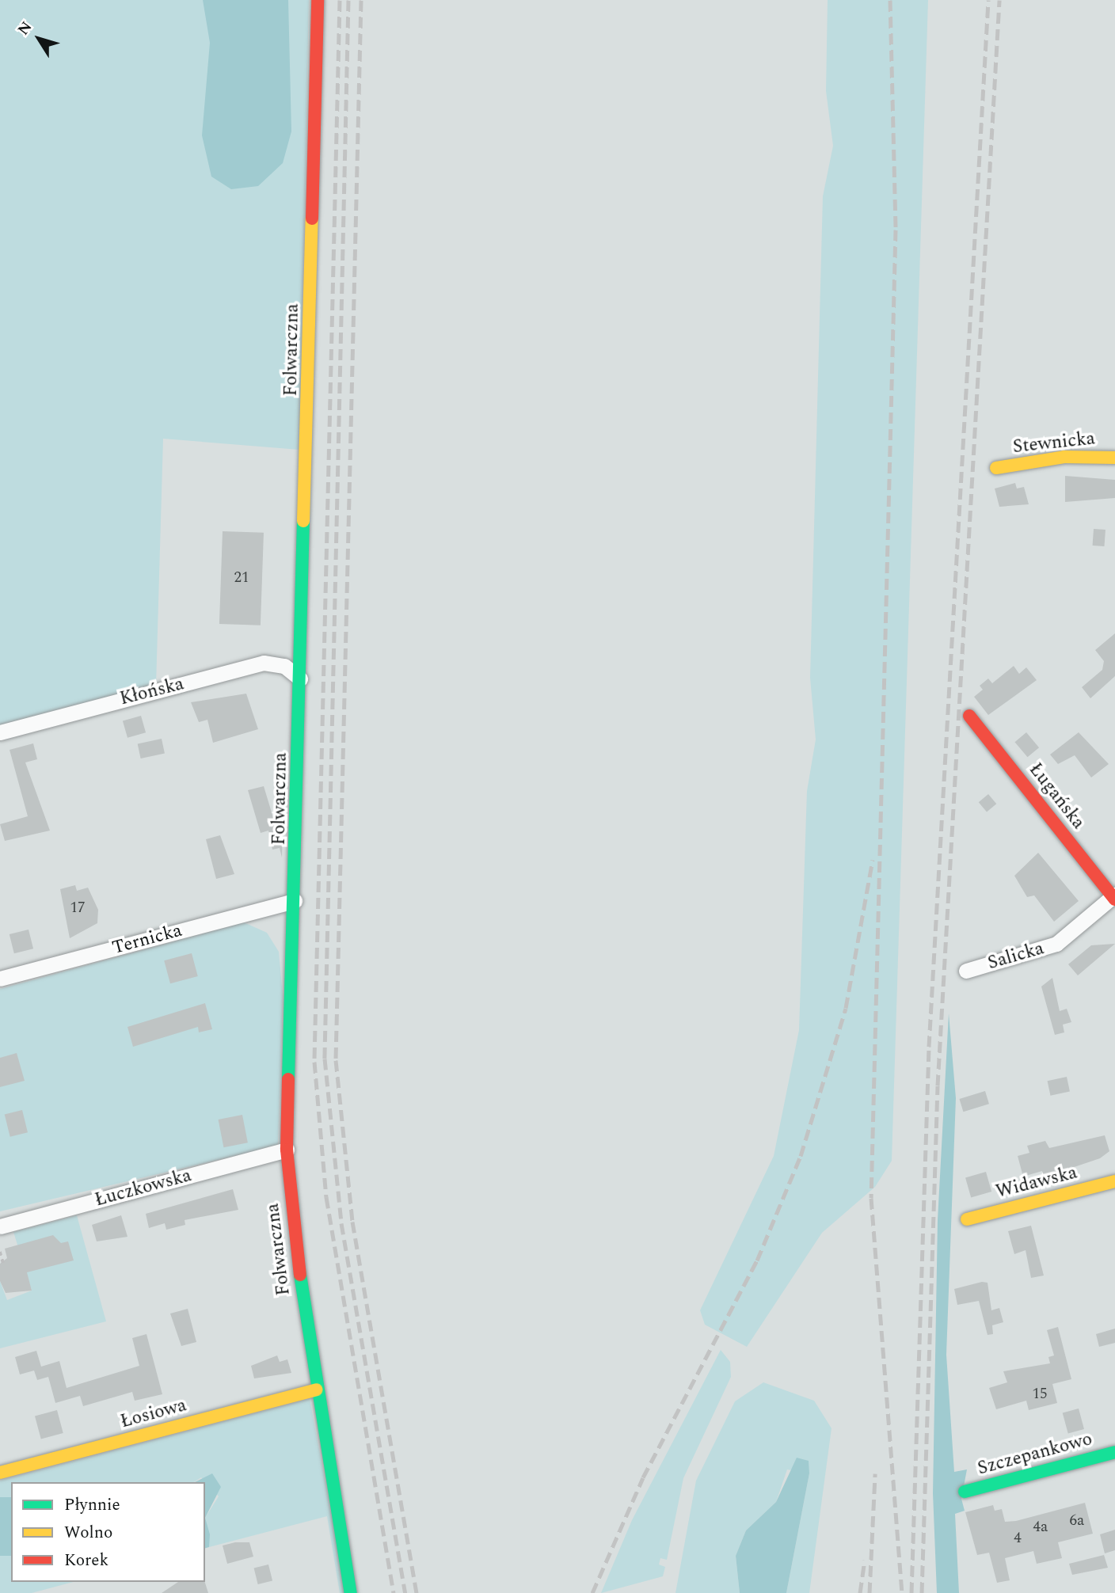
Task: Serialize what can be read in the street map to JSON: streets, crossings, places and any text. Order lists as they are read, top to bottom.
{
  "streets": {
    "street": [
      "Folwarczna",
      "Stewnicka",
      "Kłońska",
      "Ługańska",
      "Ternicka",
      "Salicka",
      "Widawska",
      "Łuczkowska",
      "Łosiowa",
      "Szczepankowo"
    ]
  },
  "crossings": [
    ["Folwarczna", "Kłońska"],
    ["Folwarczna", "Ternicka"],
    ["Folwarczna", "Łuczkowska"],
    ["Folwarczna", "Łosiowa"],
    ["Ługańska", "Salicka"]
  ],
  "house_numbers": [
    "21",
    "17",
    "15",
    "6a",
    "4a",
    "4"
  ],
  "legend": ["Płynnie", "Wolno", "Korek"],
  "north": "top left"
}
